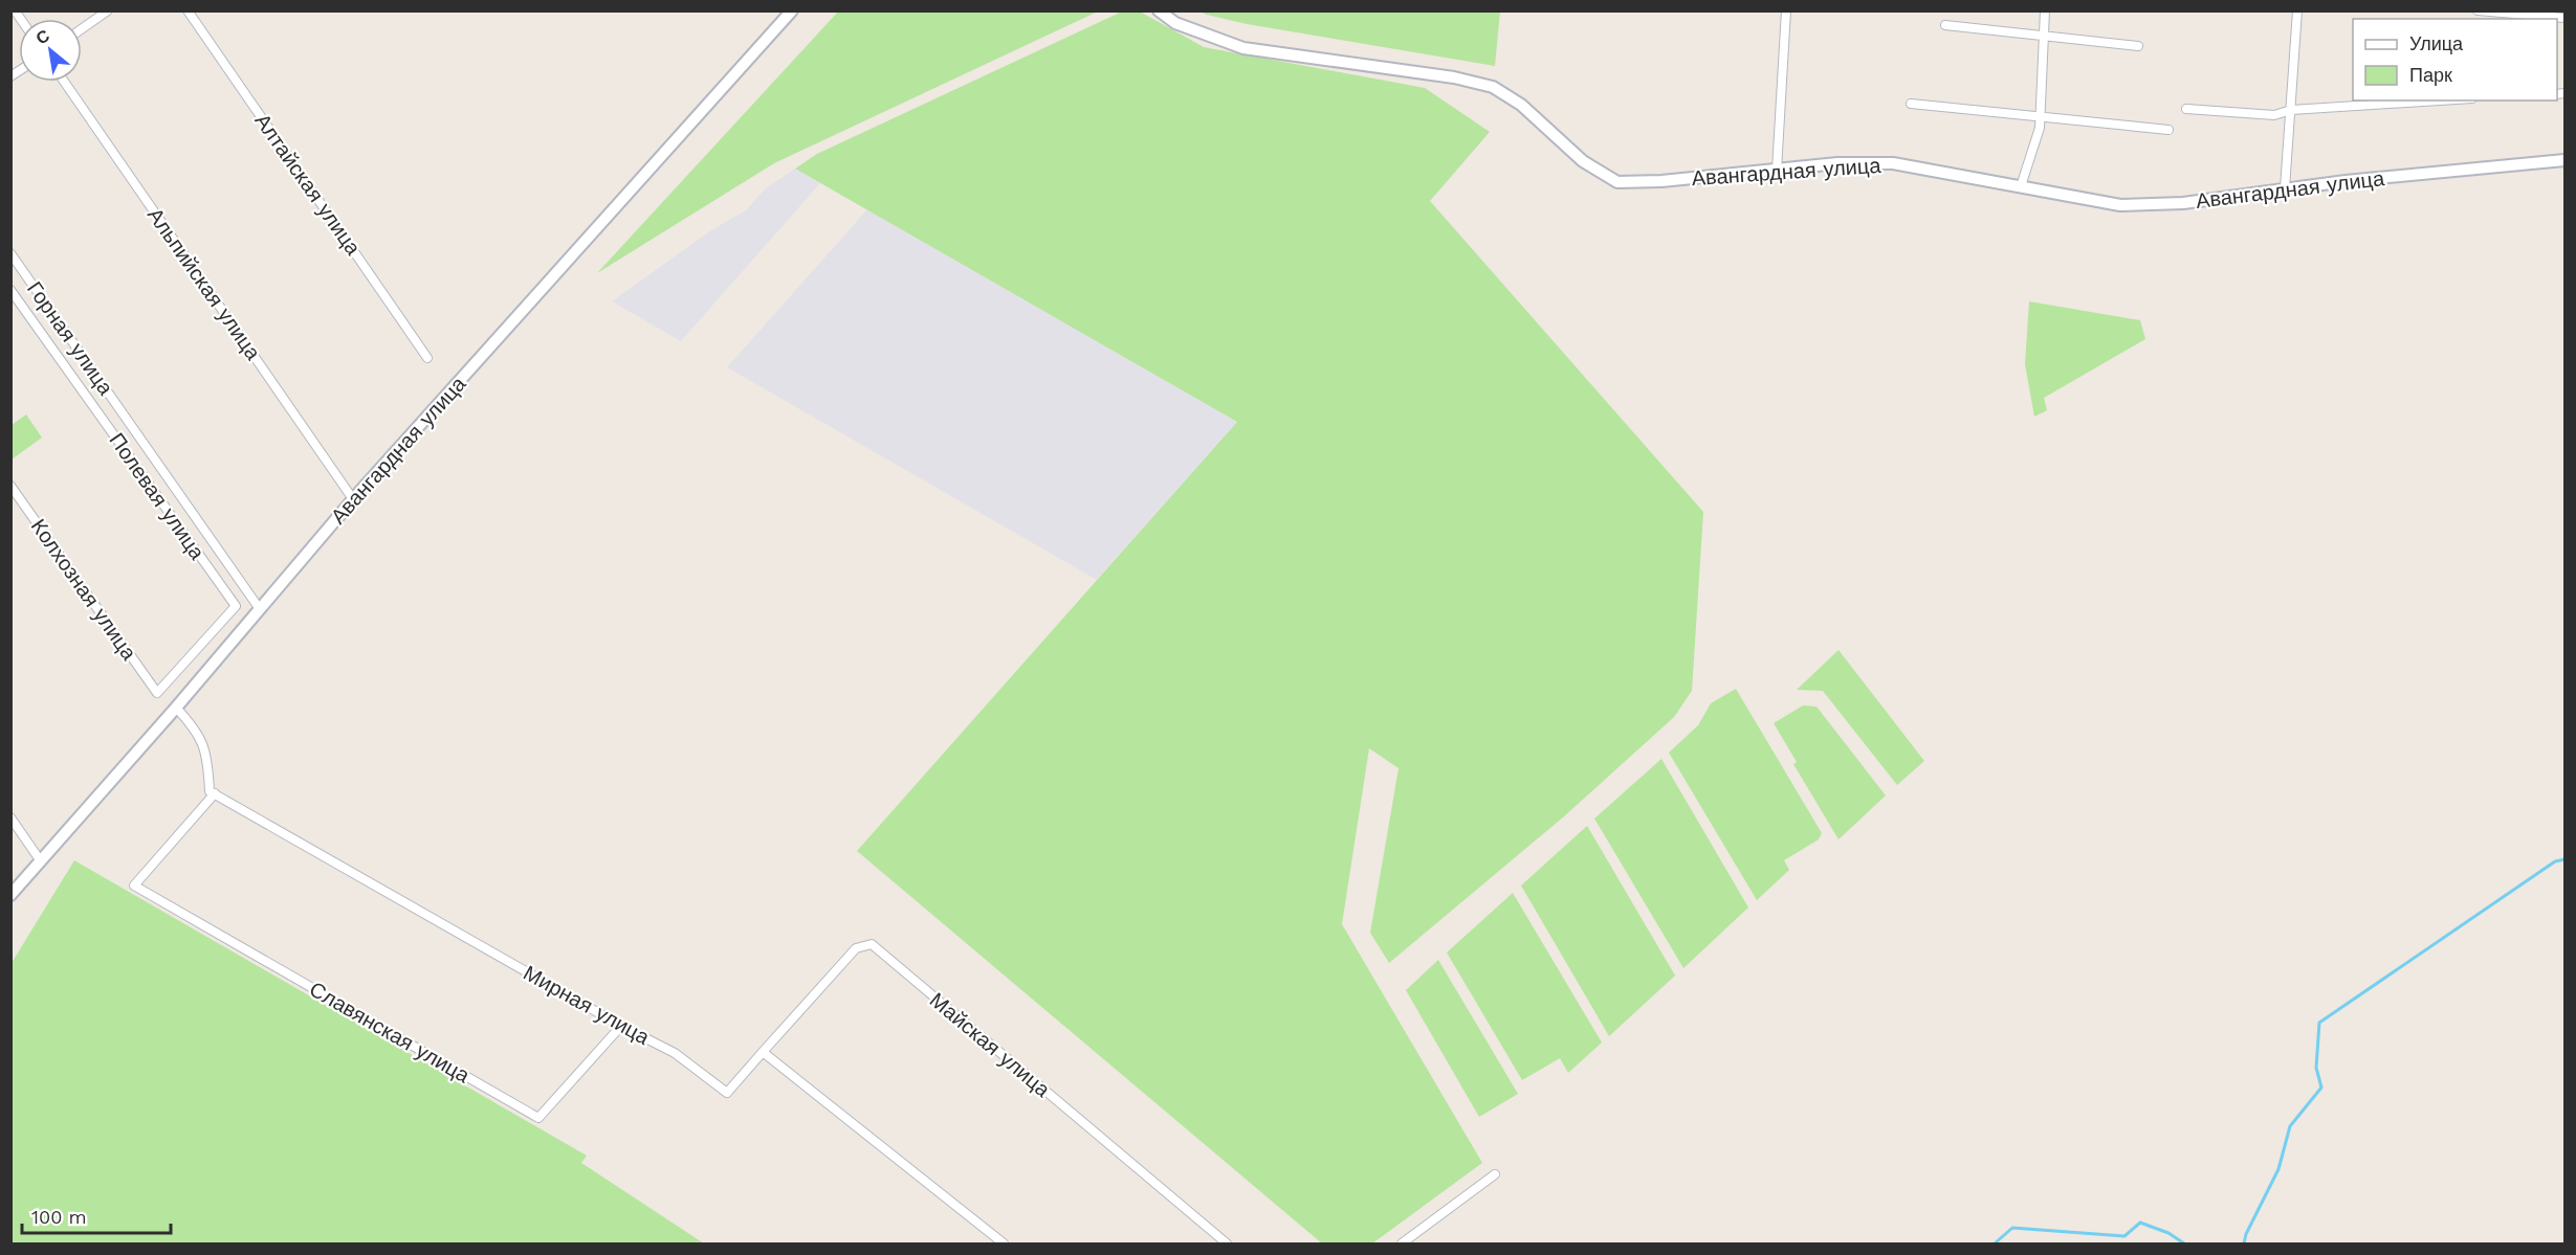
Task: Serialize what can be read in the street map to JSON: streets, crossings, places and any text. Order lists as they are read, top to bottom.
{
  "streets": {
    "main road": ["Авангардная улица"],
    "street": [
      "Алтайская улица",
      "Альпийская улица",
      "Горная улица",
      "Полевая улица",
      "Колхозная улица",
      "Мирная улица",
      "Славянская улица",
      "Майская улица"
    ]
  },
  "crossings": [
    ["Авангардная улица", "Альпийская улица"],
    ["Авангардная улица", "Горная улица"],
    ["Полевая улица", "Колхозная улица"],
    ["Мирная улица", "Славянская улица"],
    ["Мирная улица", "Майская улица"]
  ],
  "legend": ["Улица", "Парк"],
  "scale_bar": "100 m",
  "north": "top left"
}
